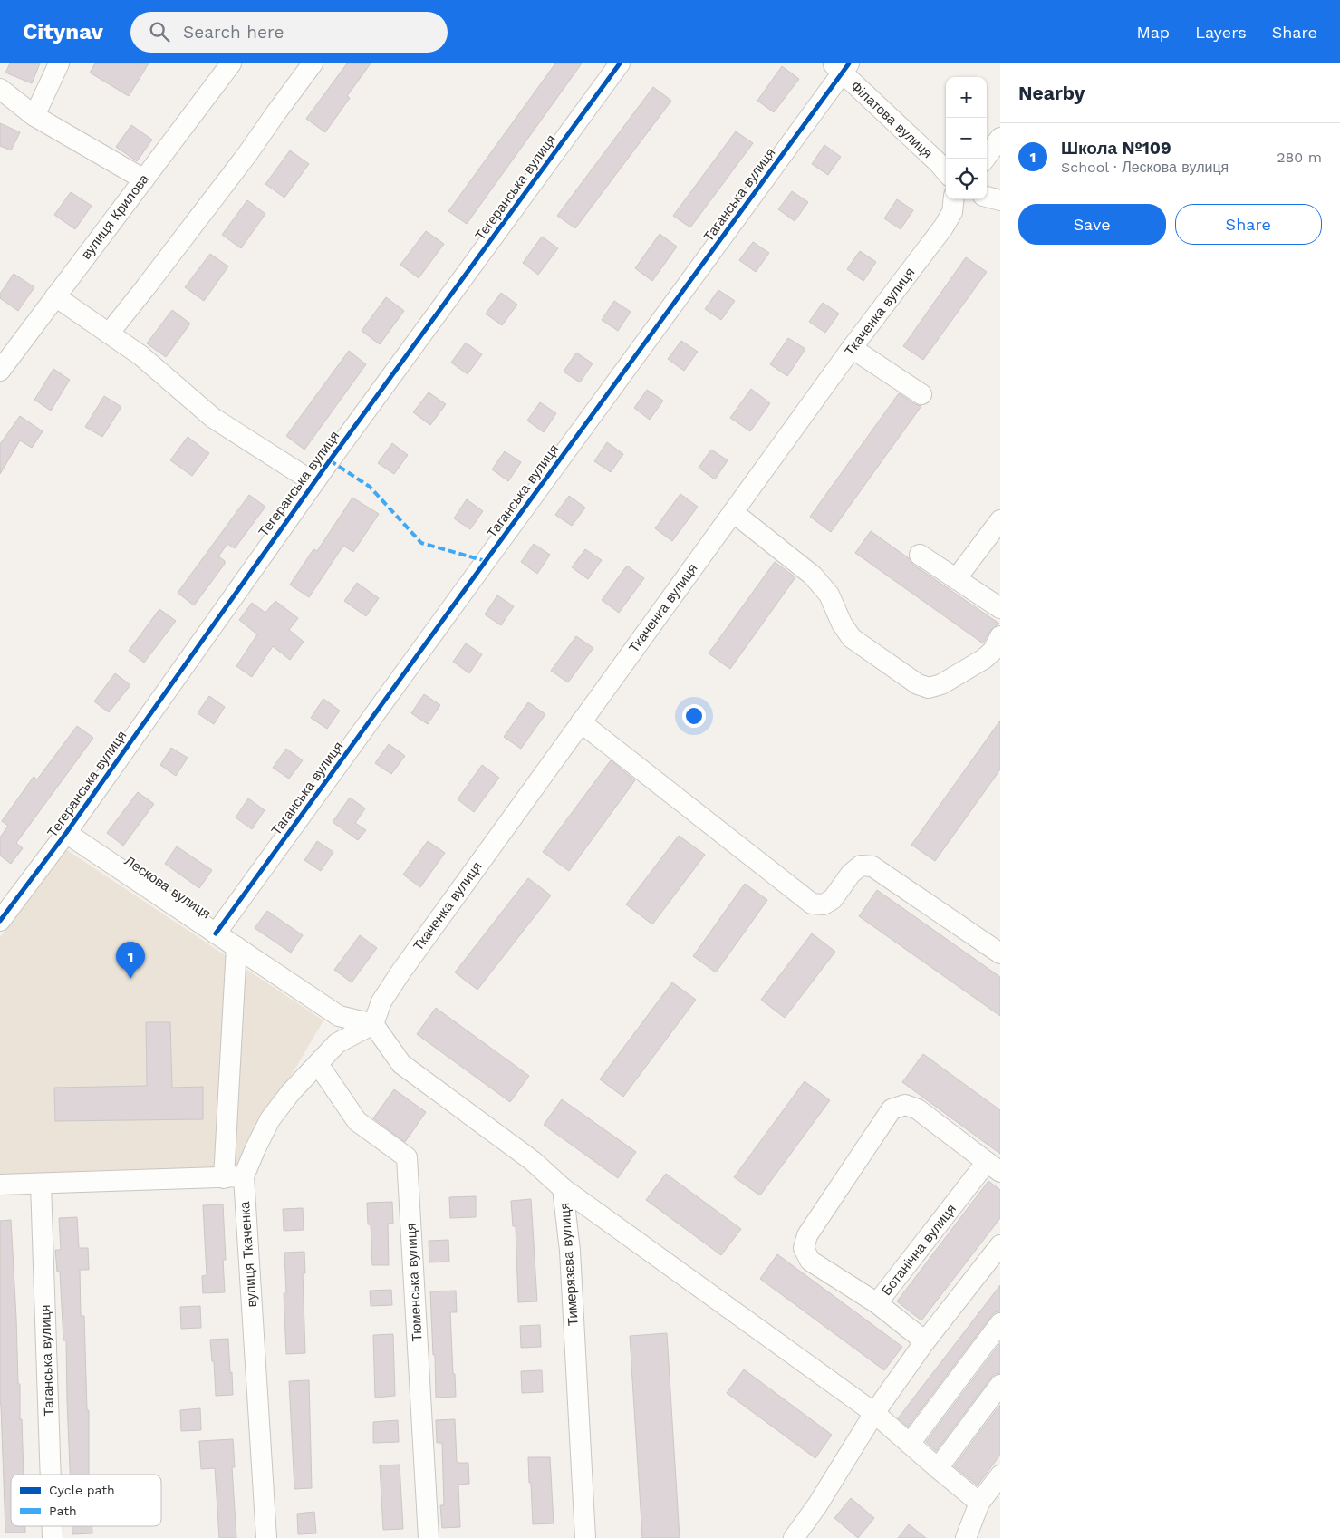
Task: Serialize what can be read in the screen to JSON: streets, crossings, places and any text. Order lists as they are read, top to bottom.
{
  "streets": {
    "street": [
      "Філатова вулиця",
      "Тегеранська вулиця",
      "Таганська вулиця",
      "вулиця Крилова",
      "Ткаченка вулиця",
      "Лескова вулиця",
      "Ботанічна вулиця",
      "вулиця Ткаченка",
      "Тимерязєва вулиця",
      "Тюменська вулиця"
    ]
  },
  "crossings": [
    ["Філатова вулиця", "Таганська вулиця"],
    ["Тегеранська вулиця", "Лескова вулиця"],
    ["Таганська вулиця", "Лескова вулиця"],
    ["Ткаченка вулиця", "Лескова вулиця"],
    ["Ткаченка вулиця", "вулиця Ткаченка"],
    ["Ткаченка вулиця", "Тимерязєва вулиця"],
    ["Лескова вулиця", "вулиця Ткаченка"],
    ["Лескова вулиця", "Тимерязєва вулиця"],
    ["вулиця Ткаченка", "Тимерязєва вулиця"],
    ["вулиця Ткаченка", "Тюменська вулиця"]
  ],
  "legend": ["Cycle path", "Path"],
  "page": {
    "header": "Citynav",
    "search": "Search here",
    "nav": ["Map", "Layers", "Share"],
    "heading": "Nearby",
    "map_buttons": ["+", "−"],
    "list": [
      {
        "mark": "1",
        "name": "Школа №109",
        "note": "School · Лескова вулиця",
        "value": "280 m"
      }
    ],
    "buttons": ["Save", "Share"],
    "pins": "1"
  }
}
